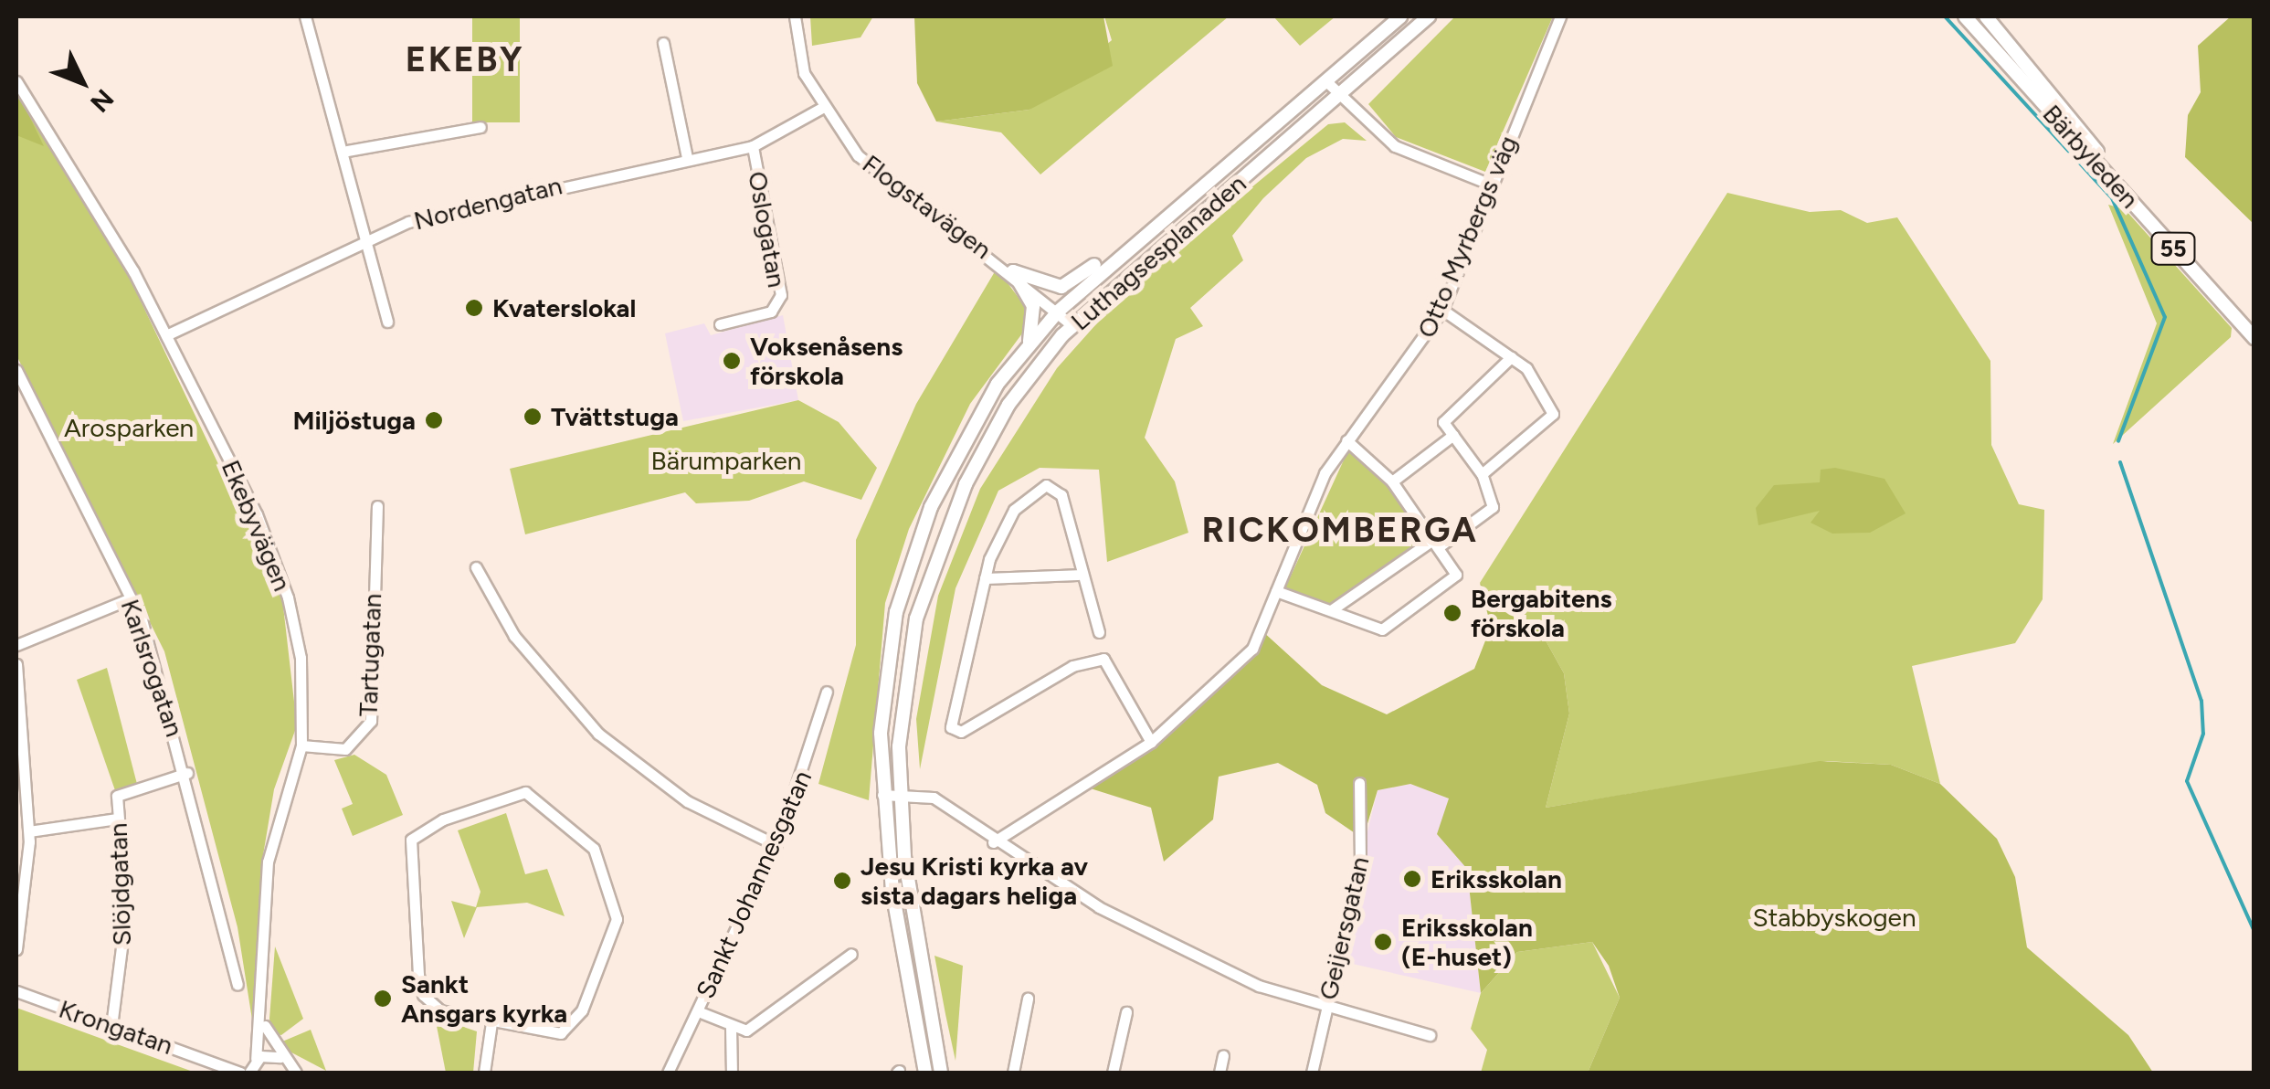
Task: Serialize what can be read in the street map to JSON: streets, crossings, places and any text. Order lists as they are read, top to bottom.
{
  "streets": {
    "main road": ["Bärbyleden", "55", "Luthagsesplanaden"],
    "street": [
      "Nordengatan",
      "Flogstavägen",
      "Oslogatan",
      "Otto Myrbergs väg",
      "Ekebyvägen",
      "Tartugatan",
      "Karlsrogatan",
      "Slöjdgatan",
      "Sankt Johannesgatan",
      "Geijersgatan",
      "Krongatan"
    ]
  },
  "crossings": [
    ["Nordengatan", "Flogstavägen"],
    ["Nordengatan", "Oslogatan"],
    ["Nordengatan", "Ekebyvägen"],
    ["Flogstavägen", "Luthagsesplanaden"],
    ["Ekebyvägen", "Tartugatan"],
    ["Ekebyvägen", "Krongatan"],
    ["Karlsrogatan", "Slöjdgatan"],
    ["Slöjdgatan", "Krongatan"]
  ],
  "districts": ["EKEBY", "RICKOMBERGA"],
  "parks": ["Arosparken", "Bärumparken", "Stabbyskogen"],
  "places": [
    "Kvaterslokal",
    "Voksenåsens förskola",
    "Tvättstuga",
    "Miljöstuga",
    "Bergabitens förskola",
    "Eriksskolan",
    "Jesu Kristi kyrka av sista dagars heliga",
    "Eriksskolan (E-huset)",
    "Sankt Ansgars kyrka"
  ],
  "north": "bottom right"
}
